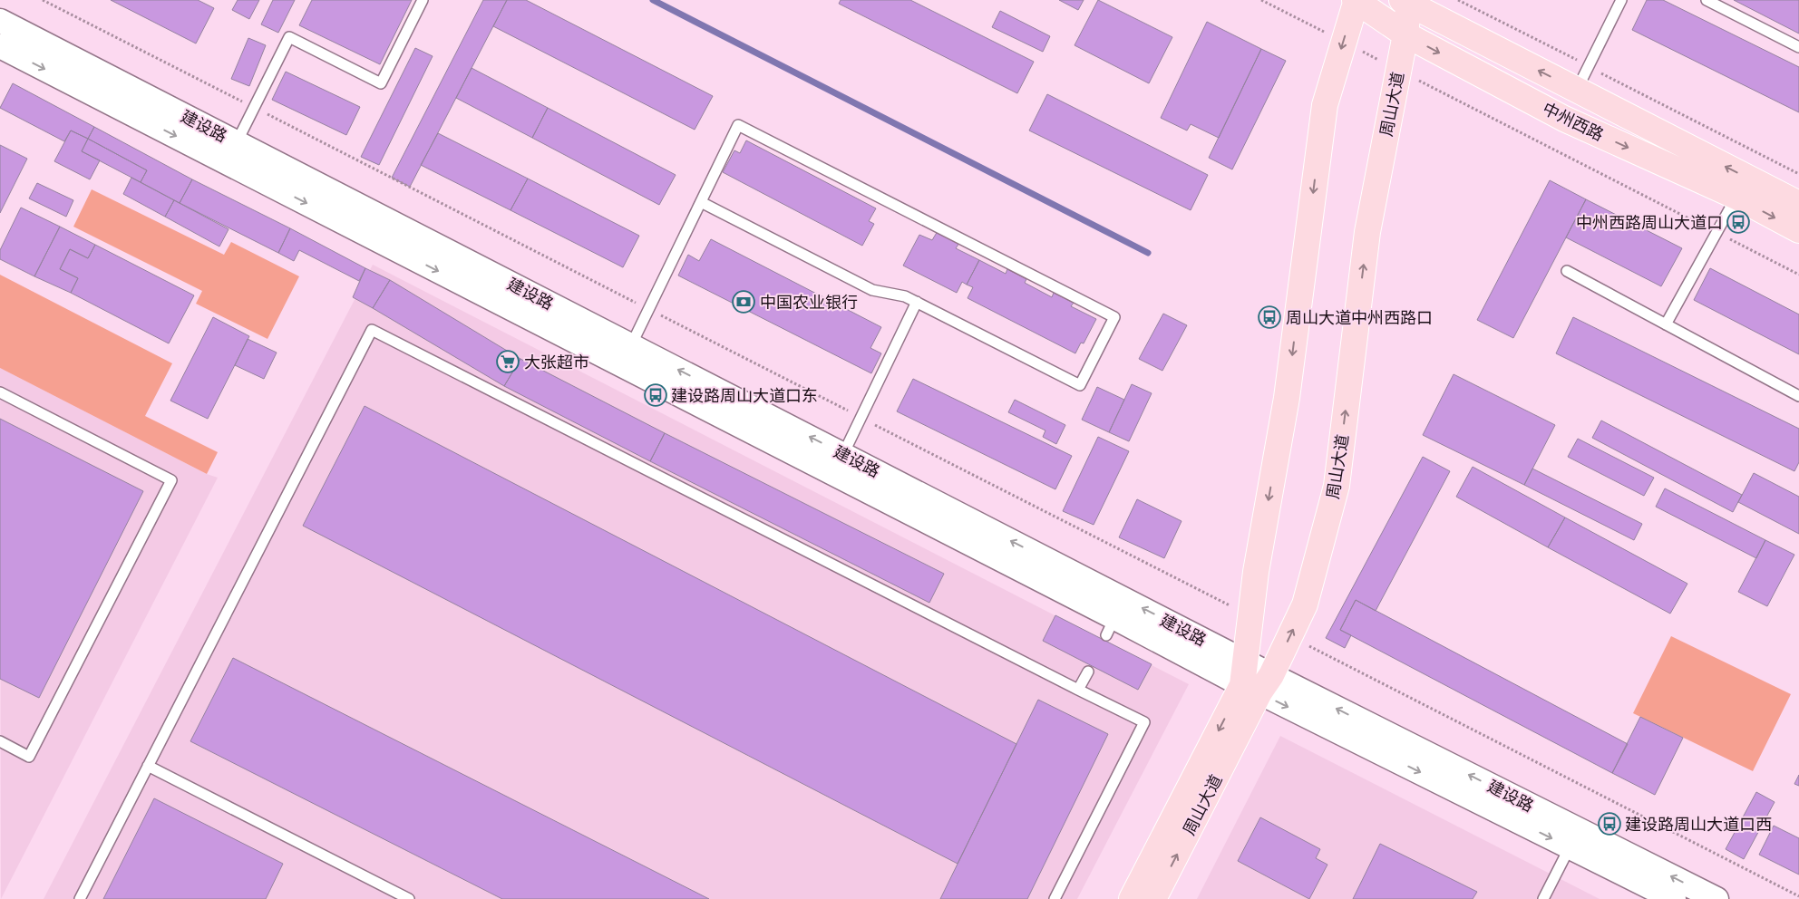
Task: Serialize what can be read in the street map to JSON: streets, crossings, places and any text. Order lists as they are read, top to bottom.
{
  "streets": {
    "main road": ["周山大道", "中州西路"],
    "street": ["建设路"]
  },
  "crossings": [
    ["周山大道", "中州西路"],
    ["周山大道", "建设路"]
  ],
  "places": {
    "bus stop": [
      "中州西路周山大道口",
      "周山大道中州西路口",
      "建设路周山大道口东",
      "建设路周山大道口西"
    ],
    "bank": ["中国农业银行"],
    "supermarket": ["大张超市"]
  }
}
